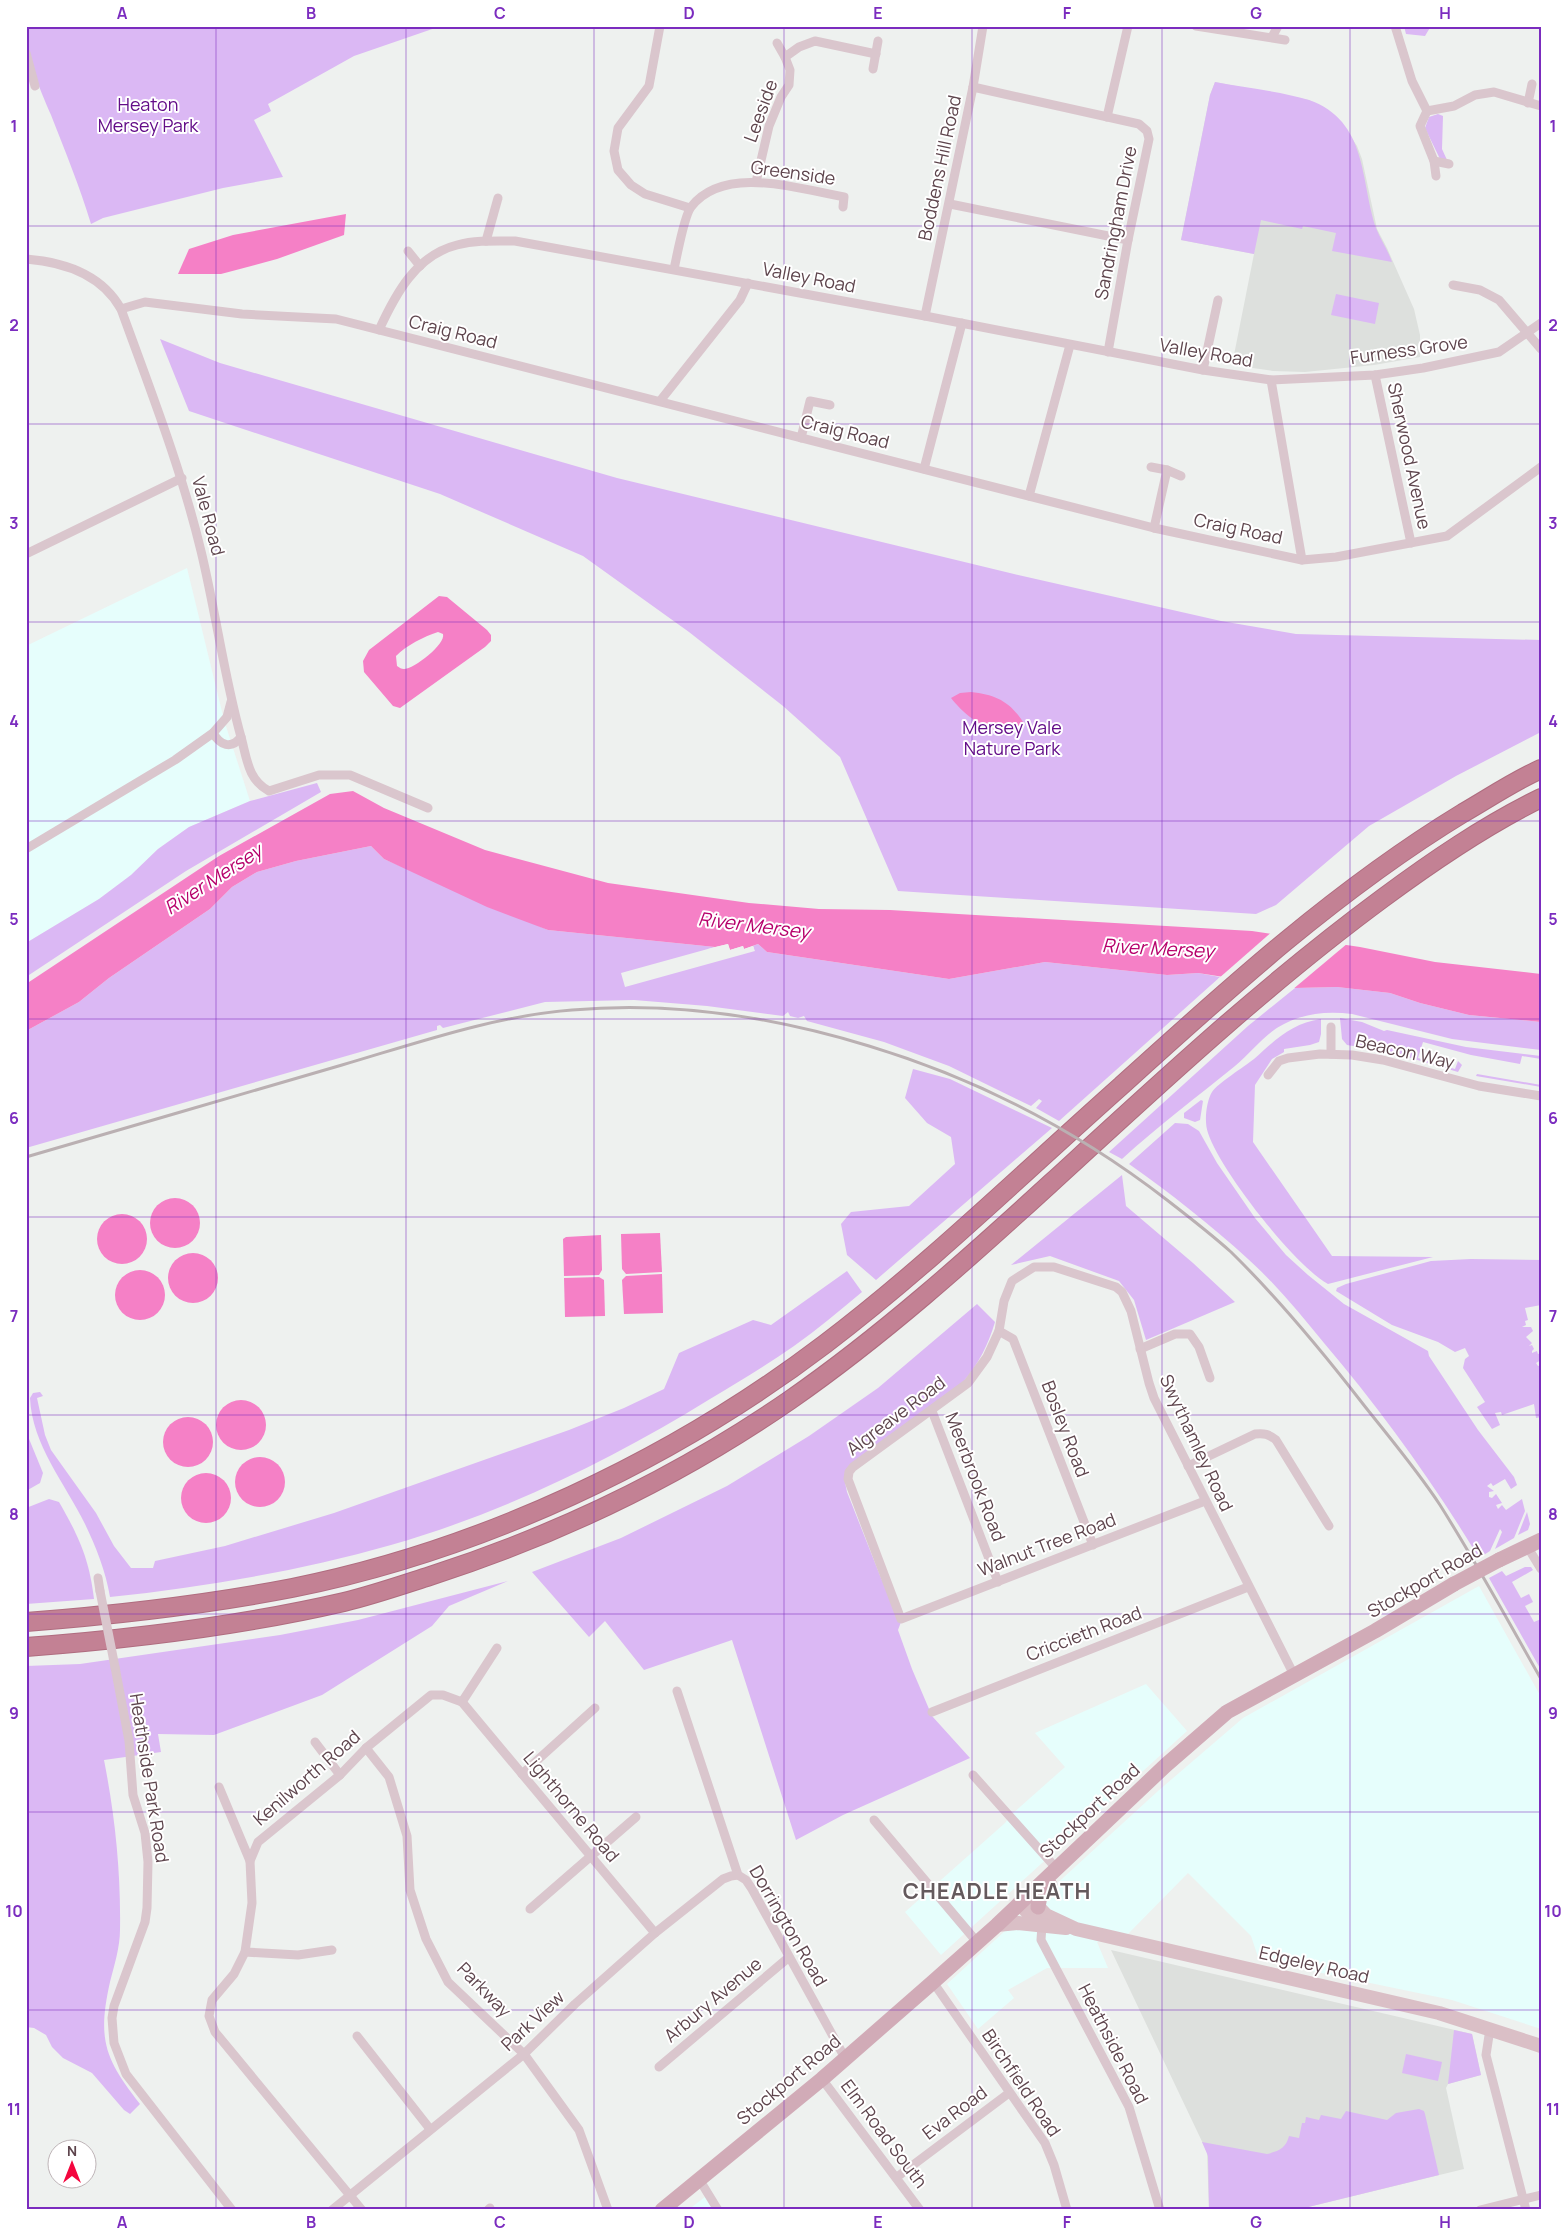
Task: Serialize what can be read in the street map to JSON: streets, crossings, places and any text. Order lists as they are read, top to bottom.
{
  "streets": {
    "main road": ["Stockport Road", "Edgeley Road"],
    "street": [
      "Leeside",
      "Boddens Hill Road",
      "Greenside",
      "Sandringham Drive",
      "Valley Road",
      "Craig Road",
      "Furness Grove",
      "Sherwood Avenue",
      "Vale Road",
      "Beacon Way",
      "Algreave Road",
      "Bosley Road",
      "Swythamley Road",
      "Meerbrook Road",
      "Walnut Tree Road",
      "Criccieth Road",
      "Heathside Park Road",
      "Kenilworth Road",
      "Lighthorne Road",
      "Dorrington Road",
      "Parkway",
      "Arbury Avenue",
      "Park View",
      "Heathside Road",
      "Birchfield Road",
      "Eva Road",
      "Elm Road South"
    ]
  },
  "crossings": [
    ["Leeside", "Greenside"],
    ["Boddens Hill Road", "Sandringham Drive"],
    ["Boddens Hill Road", "Valley Road"],
    ["Sandringham Drive", "Valley Road"],
    ["Valley Road", "Craig Road"],
    ["Valley Road", "Furness Grove"],
    ["Craig Road", "Sherwood Avenue"],
    ["Craig Road", "Vale Road"],
    ["Furness Grove", "Sherwood Avenue"],
    ["Algreave Road", "Bosley Road"],
    ["Algreave Road", "Swythamley Road"],
    ["Algreave Road", "Meerbrook Road"],
    ["Algreave Road", "Walnut Tree Road"],
    ["Bosley Road", "Swythamley Road"],
    ["Bosley Road", "Walnut Tree Road"],
    ["Swythamley Road", "Walnut Tree Road"],
    ["Swythamley Road", "Stockport Road"],
    ["Swythamley Road", "Criccieth Road"],
    ["Meerbrook Road", "Walnut Tree Road"],
    ["Stockport Road", "Dorrington Road"],
    ["Stockport Road", "Edgeley Road"],
    ["Stockport Road", "Birchfield Road"],
    ["Stockport Road", "Elm Road South"],
    ["Kenilworth Road", "Lighthorne Road"],
    ["Kenilworth Road", "Parkway"],
    ["Lighthorne Road", "Park View"],
    ["Dorrington Road", "Arbury Avenue"],
    ["Dorrington Road", "Park View"],
    ["Edgeley Road", "Heathside Road"],
    ["Parkway", "Park View"],
    ["Birchfield Road", "Eva Road"],
    ["Eva Road", "Elm Road South"]
  ],
  "districts": ["CHEADLE HEATH"],
  "water": ["River Mersey"],
  "parks": ["Heaton Mersey Park", "Mersey Vale Nature Park"],
  "north": "top",
  "grid": {
    "columns": [
      "A",
      "B",
      "C",
      "D",
      "E",
      "F",
      "G",
      "H"
    ],
    "rows": [
      "1",
      "2",
      "3",
      "4",
      "5",
      "6",
      "7",
      "8",
      "9",
      "10",
      "11"
    ]
  }
}
